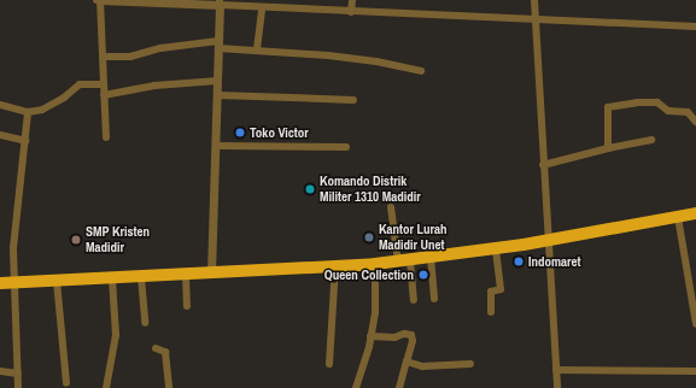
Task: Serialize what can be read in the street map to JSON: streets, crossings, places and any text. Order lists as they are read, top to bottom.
{
  "places": [
    "Toko Victor",
    "Komando Distrik Militer 1310 Madidir",
    "Kantor Lurah Madidir Unet",
    "SMP Kristen Madidir",
    "Indomaret",
    "Queen Collection"
  ]
}
